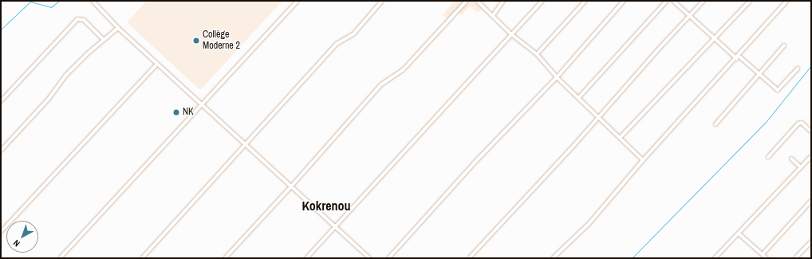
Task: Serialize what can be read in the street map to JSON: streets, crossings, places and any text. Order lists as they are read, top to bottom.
{
  "districts": ["Kokrenou"],
  "places": ["Collège Moderne 2", "NK"],
  "north": "bottom left"
}
